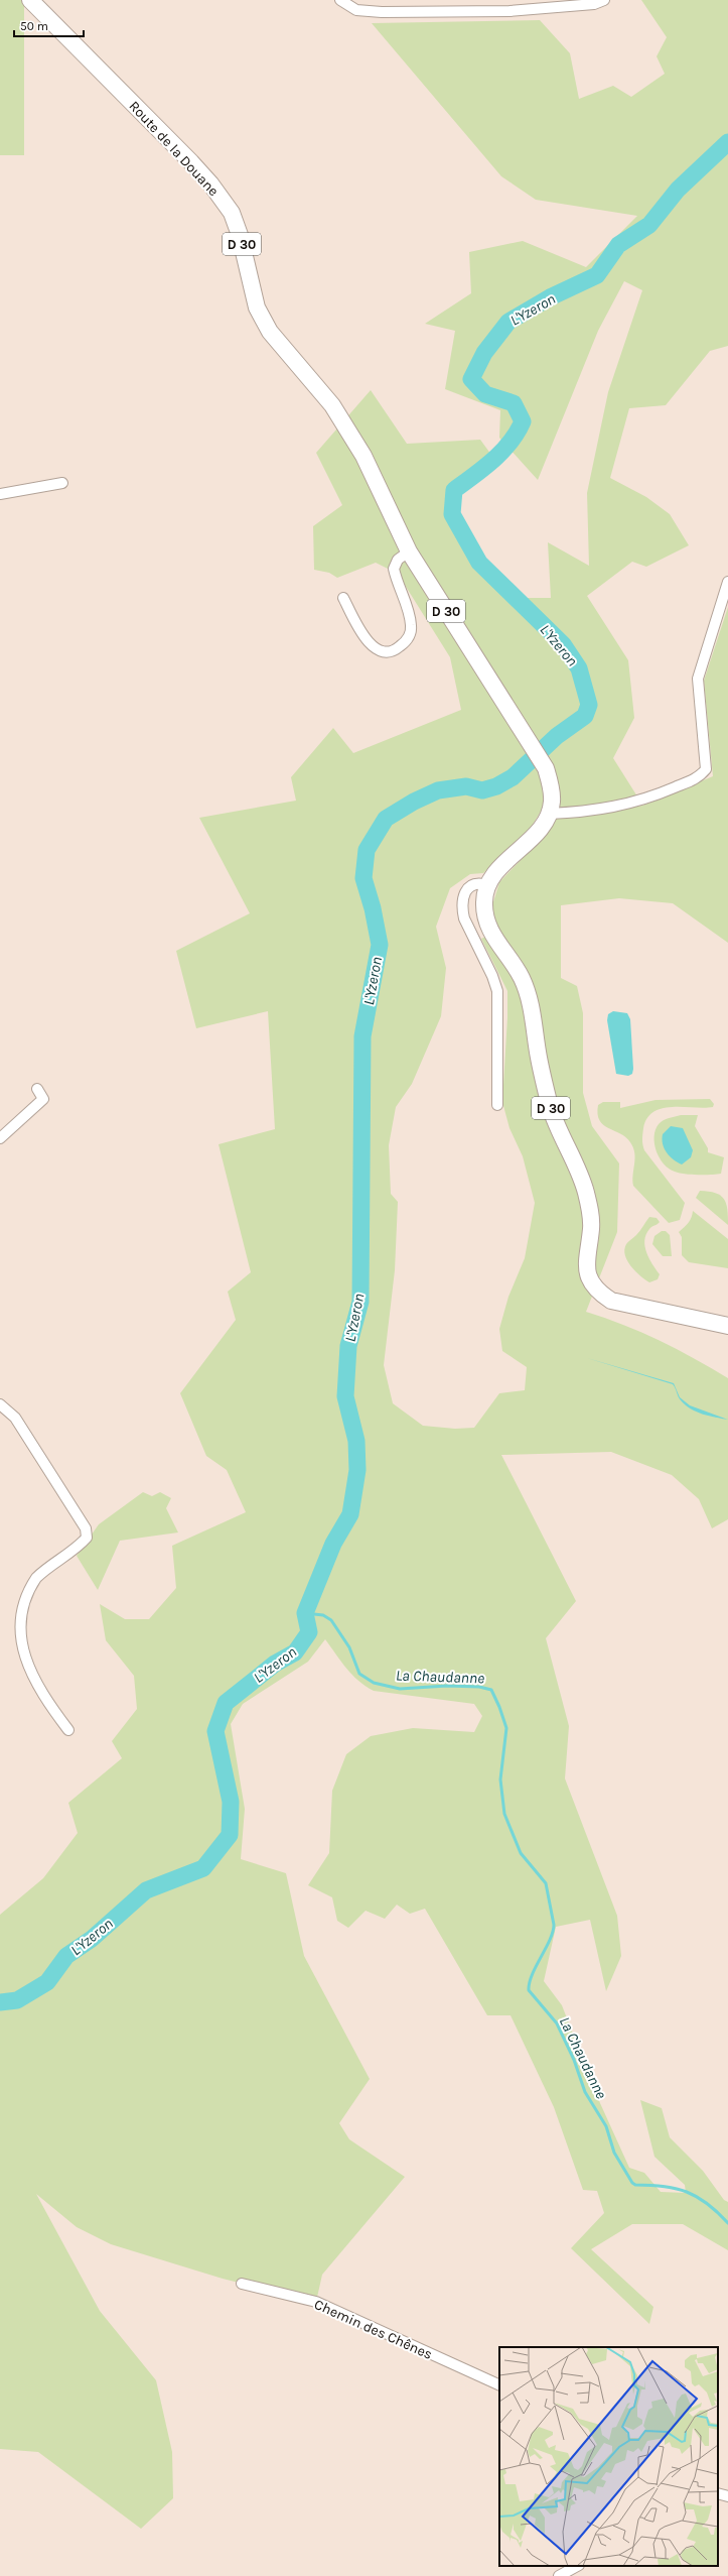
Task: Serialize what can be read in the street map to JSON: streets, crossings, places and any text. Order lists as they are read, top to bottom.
{
  "streets": {
    "main road": ["Route de la Douane", "D 30"],
    "street": ["Chemin des Chênes"]
  },
  "crossings": [
    ["Route de la Douane", "D 30"]
  ],
  "water": ["L'Yzeron", "La Chaudanne"],
  "scale_bar": "50 m"
}
